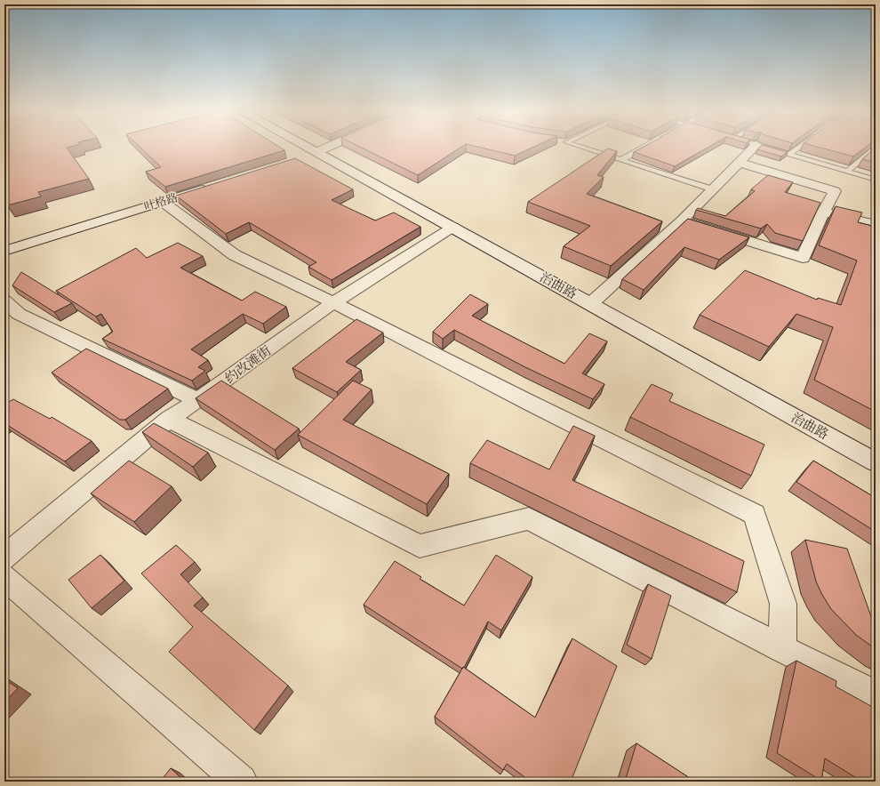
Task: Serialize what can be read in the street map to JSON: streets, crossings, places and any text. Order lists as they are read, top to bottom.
{
  "streets": {
    "street": ["叶格路", "治曲路", "约改滩街"]
  },
  "crossings": [
    ["治曲路", "约改滩街"]
  ]
}
